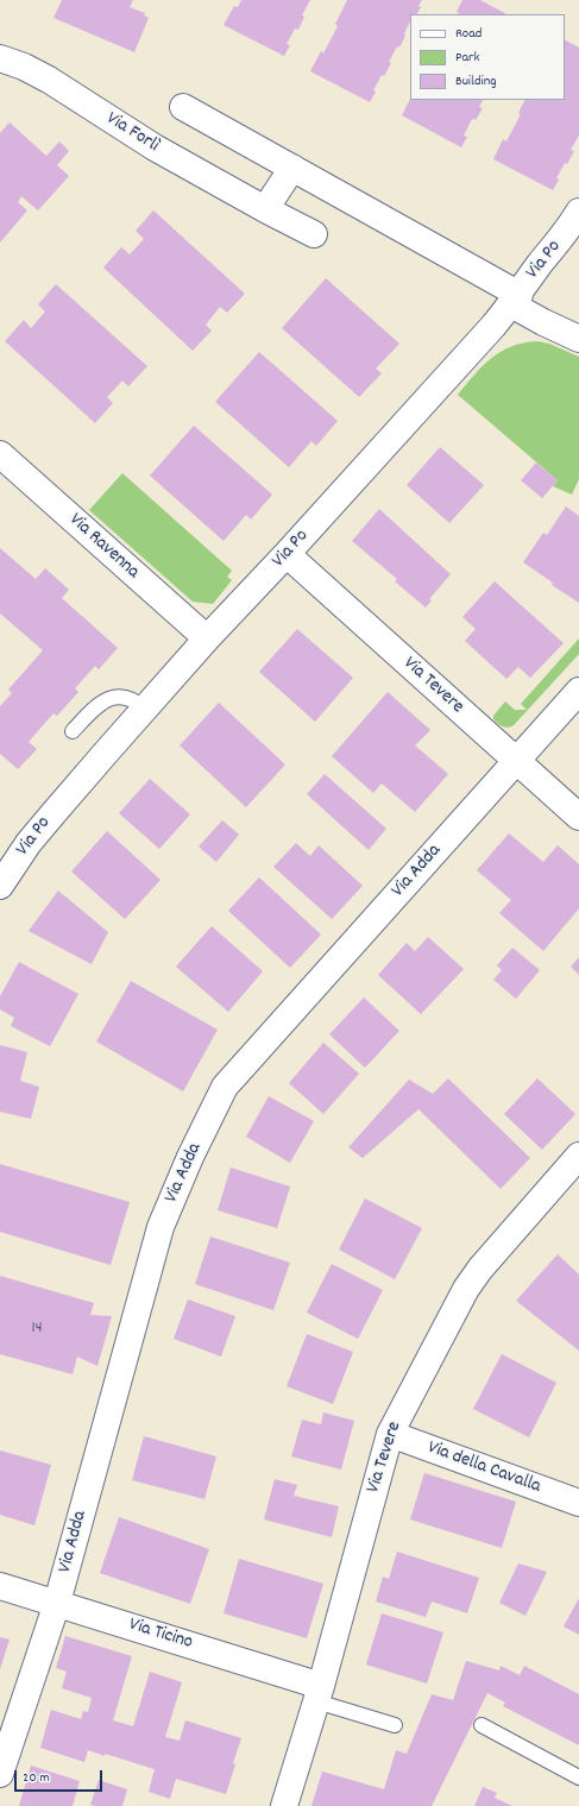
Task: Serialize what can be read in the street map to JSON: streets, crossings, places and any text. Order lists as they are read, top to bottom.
{
  "streets": {
    "street": [
      "Via Forlì",
      "Via Po",
      "Via Ravenna",
      "Via Tevere",
      "Via Adda",
      "Via della Cavalla",
      "Via Ticino"
    ]
  },
  "crossings": [
    ["Via Po", "Via Ravenna"],
    ["Via Po", "Via Tevere"],
    ["Via Tevere", "Via Adda"],
    ["Via Tevere", "Via della Cavalla"],
    ["Via Tevere", "Via Ticino"],
    ["Via Adda", "Via Ticino"]
  ],
  "house_numbers": ["14"],
  "legend": ["Road", "Park", "Building"],
  "scale_bar": "20 m"
}
